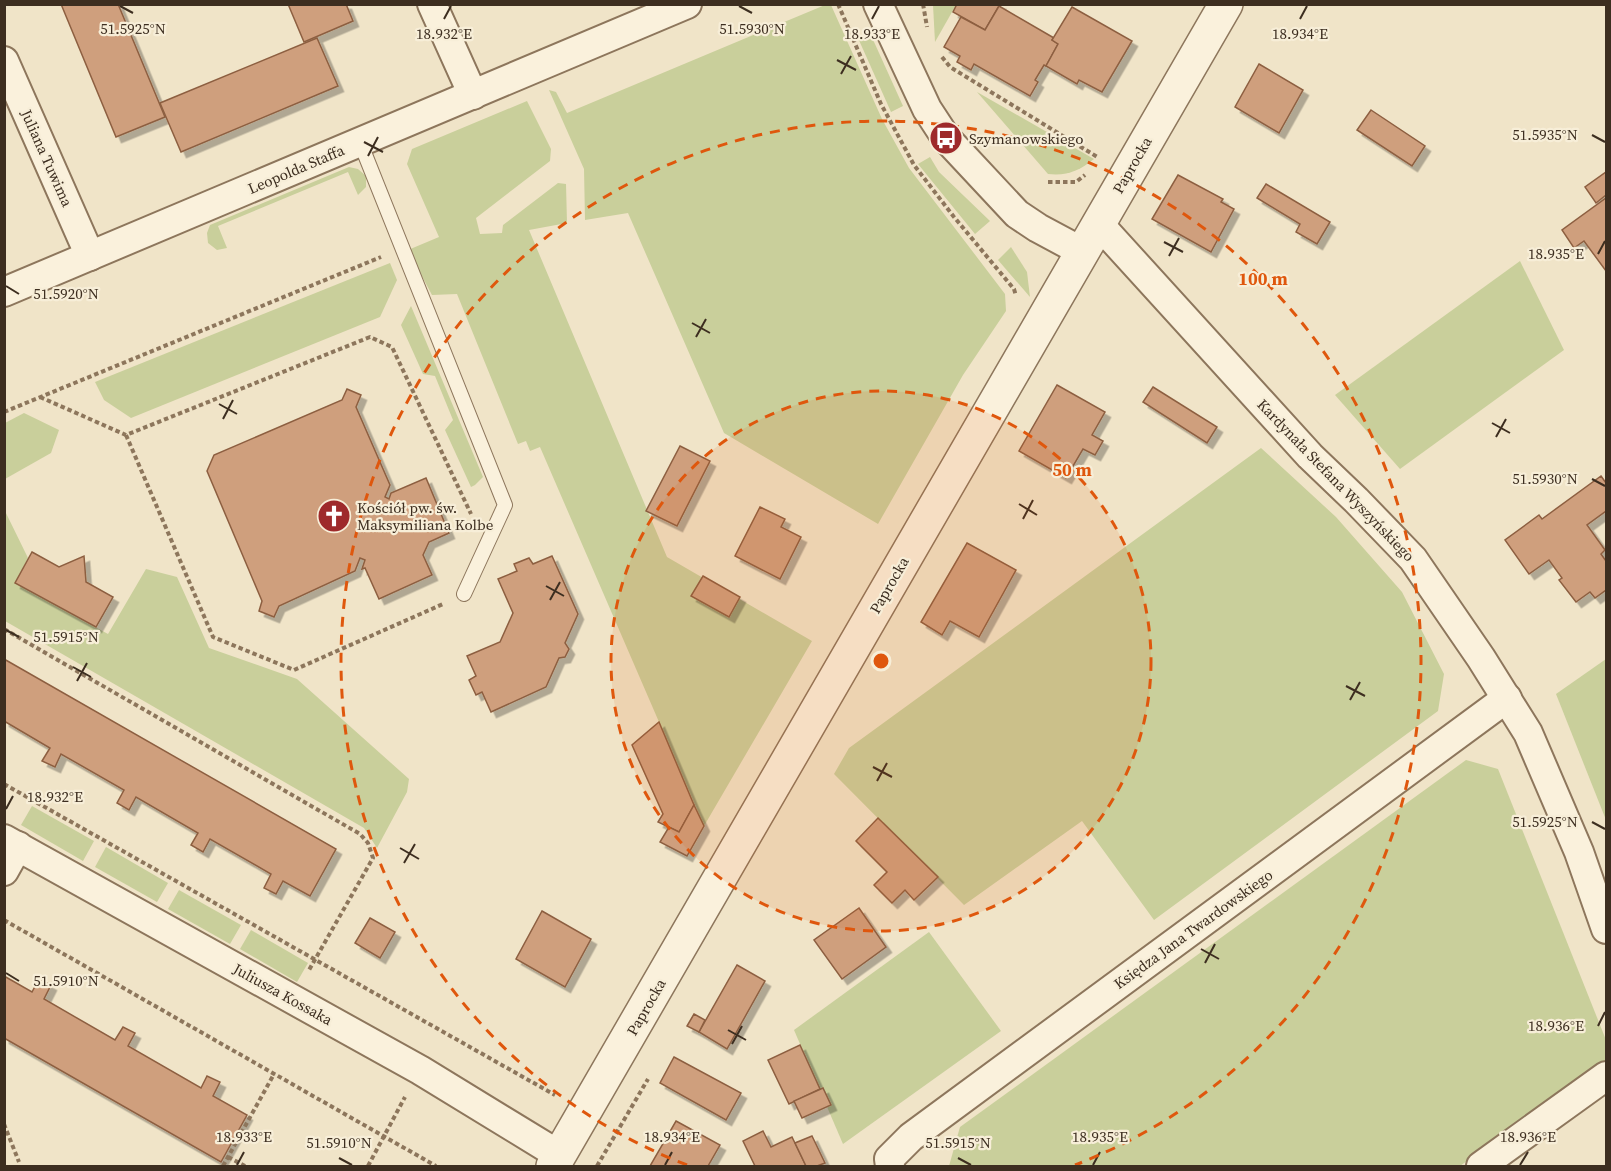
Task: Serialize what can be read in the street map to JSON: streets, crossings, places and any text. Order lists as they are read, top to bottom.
{
  "streets": {
    "street": [
      "Juliana Tuwima",
      "Paprocka",
      "Leopolda Staffa",
      "Kardynała Stefana Wyszyńskiego",
      "Księdza Jana Twardowskiego",
      "Juliusza Kossaka"
    ]
  },
  "crossings": [
    ["Juliana Tuwima", "Leopolda Staffa"],
    ["Paprocka", "Kardynała Stefana Wyszyńskiego"],
    ["Paprocka", "Juliusza Kossaka"],
    ["Kardynała Stefana Wyszyńskiego", "Księdza Jana Twardowskiego"]
  ],
  "places": {
    "bus stop": ["Szymanowskiego"],
    "church": ["Kościół pw. św. Maksymiliana Kolbe"]
  },
  "coordinates": [
    "51.5925°N",
    "51.5930°N",
    "18.932°E",
    "18.933°E",
    "18.934°E",
    "51.5935°N",
    "18.935°E",
    "51.5920°N",
    "51.5915°N",
    "51.5910°N",
    "18.936°E"
  ],
  "rings": ["100 m", "50 m"]
}
